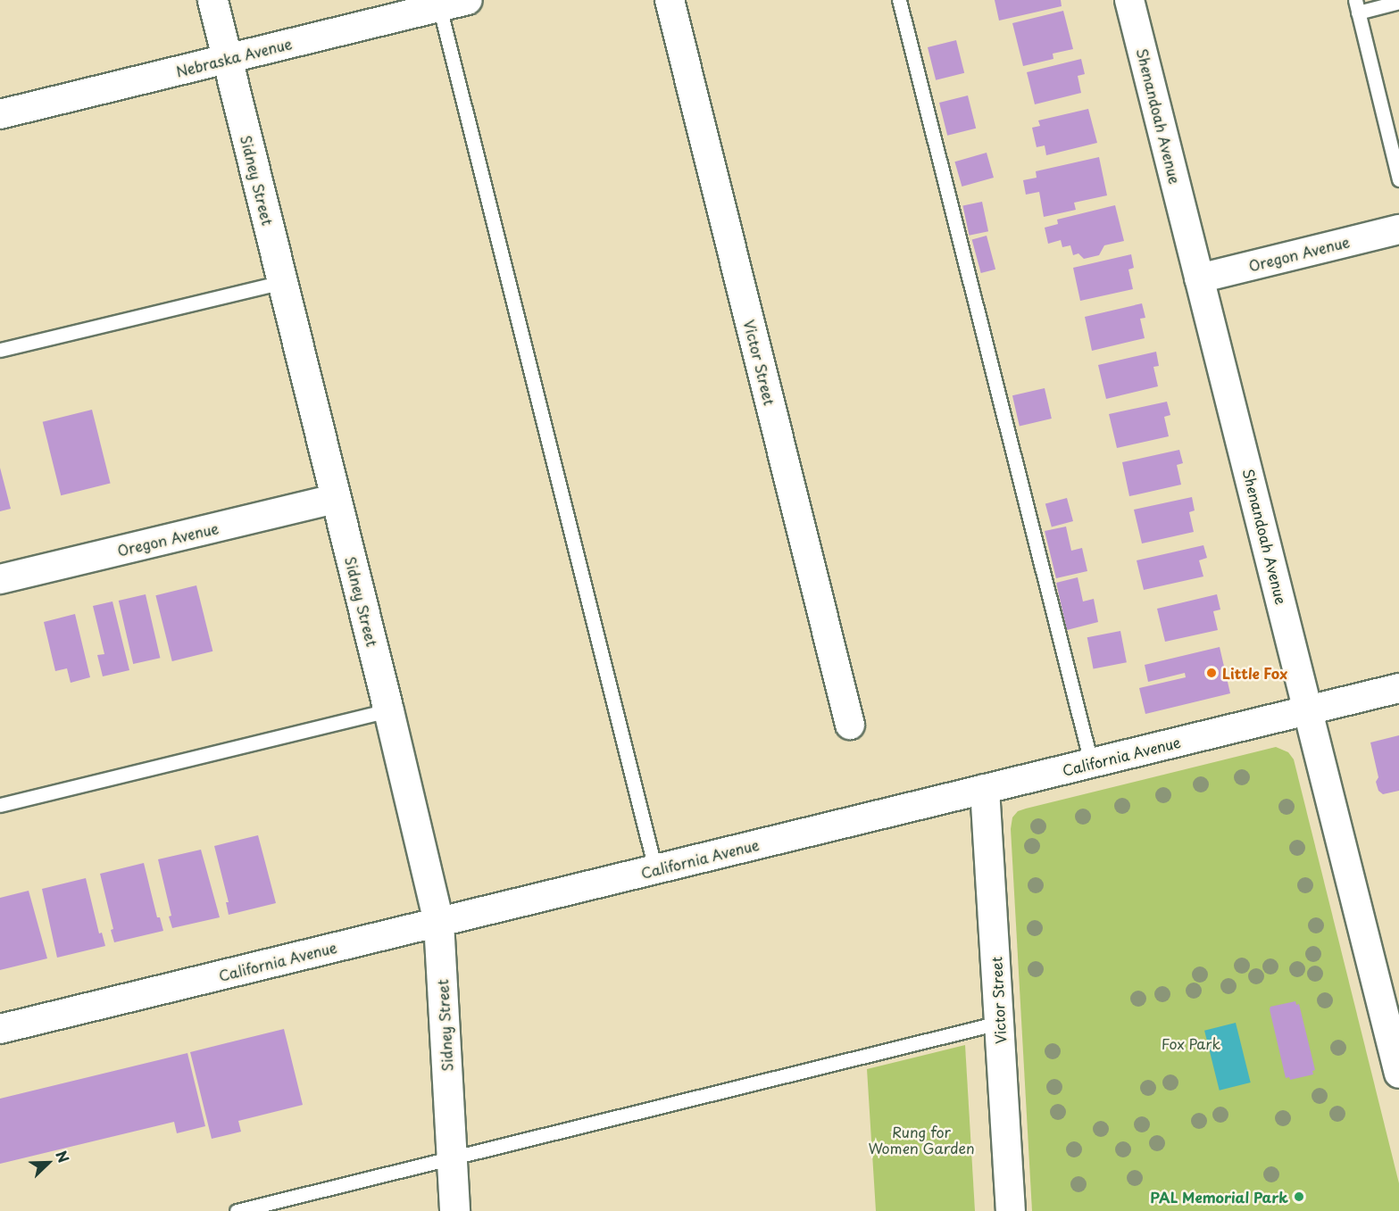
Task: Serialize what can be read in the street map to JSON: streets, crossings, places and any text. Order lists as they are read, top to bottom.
{
  "streets": {
    "street": [
      "Nebraska Avenue",
      "Shenandoah Avenue",
      "Sidney Street",
      "Oregon Avenue",
      "Victor Street",
      "California Avenue"
    ]
  },
  "crossings": [
    ["Nebraska Avenue", "Sidney Street"],
    ["Shenandoah Avenue", "Oregon Avenue"],
    ["Shenandoah Avenue", "California Avenue"],
    ["Sidney Street", "Oregon Avenue"],
    ["Sidney Street", "California Avenue"],
    ["Victor Street", "California Avenue"]
  ],
  "parks": ["Fox Park", "Rung for Women Garden"],
  "places": ["Little Fox", "PAL Memorial Park"],
  "north": "top right"
}
